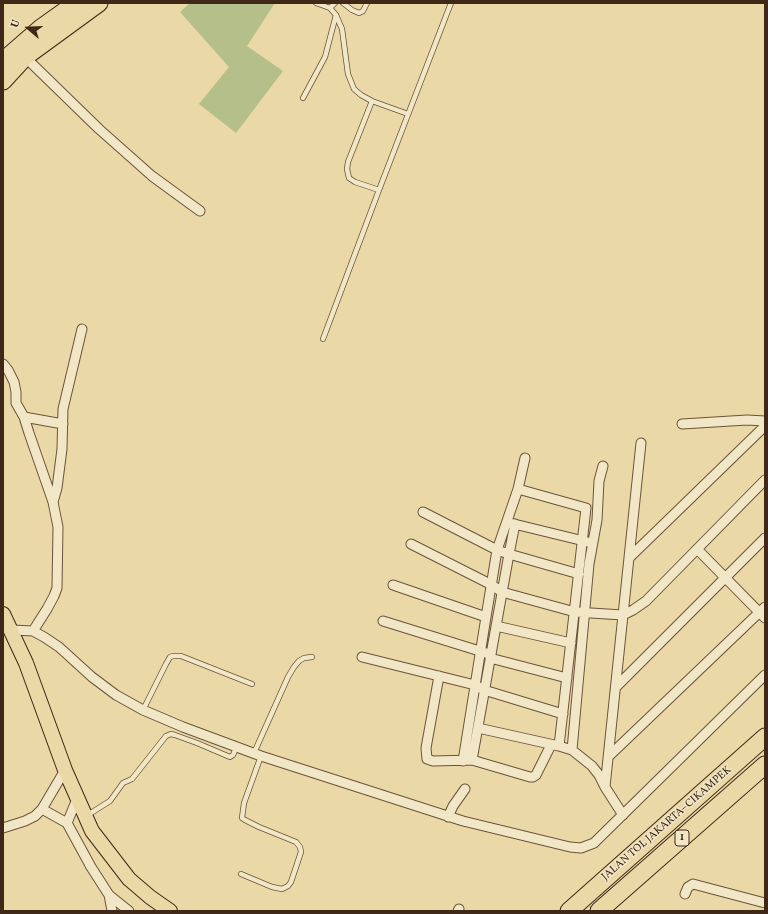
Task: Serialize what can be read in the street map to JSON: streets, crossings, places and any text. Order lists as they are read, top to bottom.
{
  "streets": {
    "highway": ["JALAN TOL JAKARTA–CIKAMPEK", "1"]
  },
  "north": "left"
}
